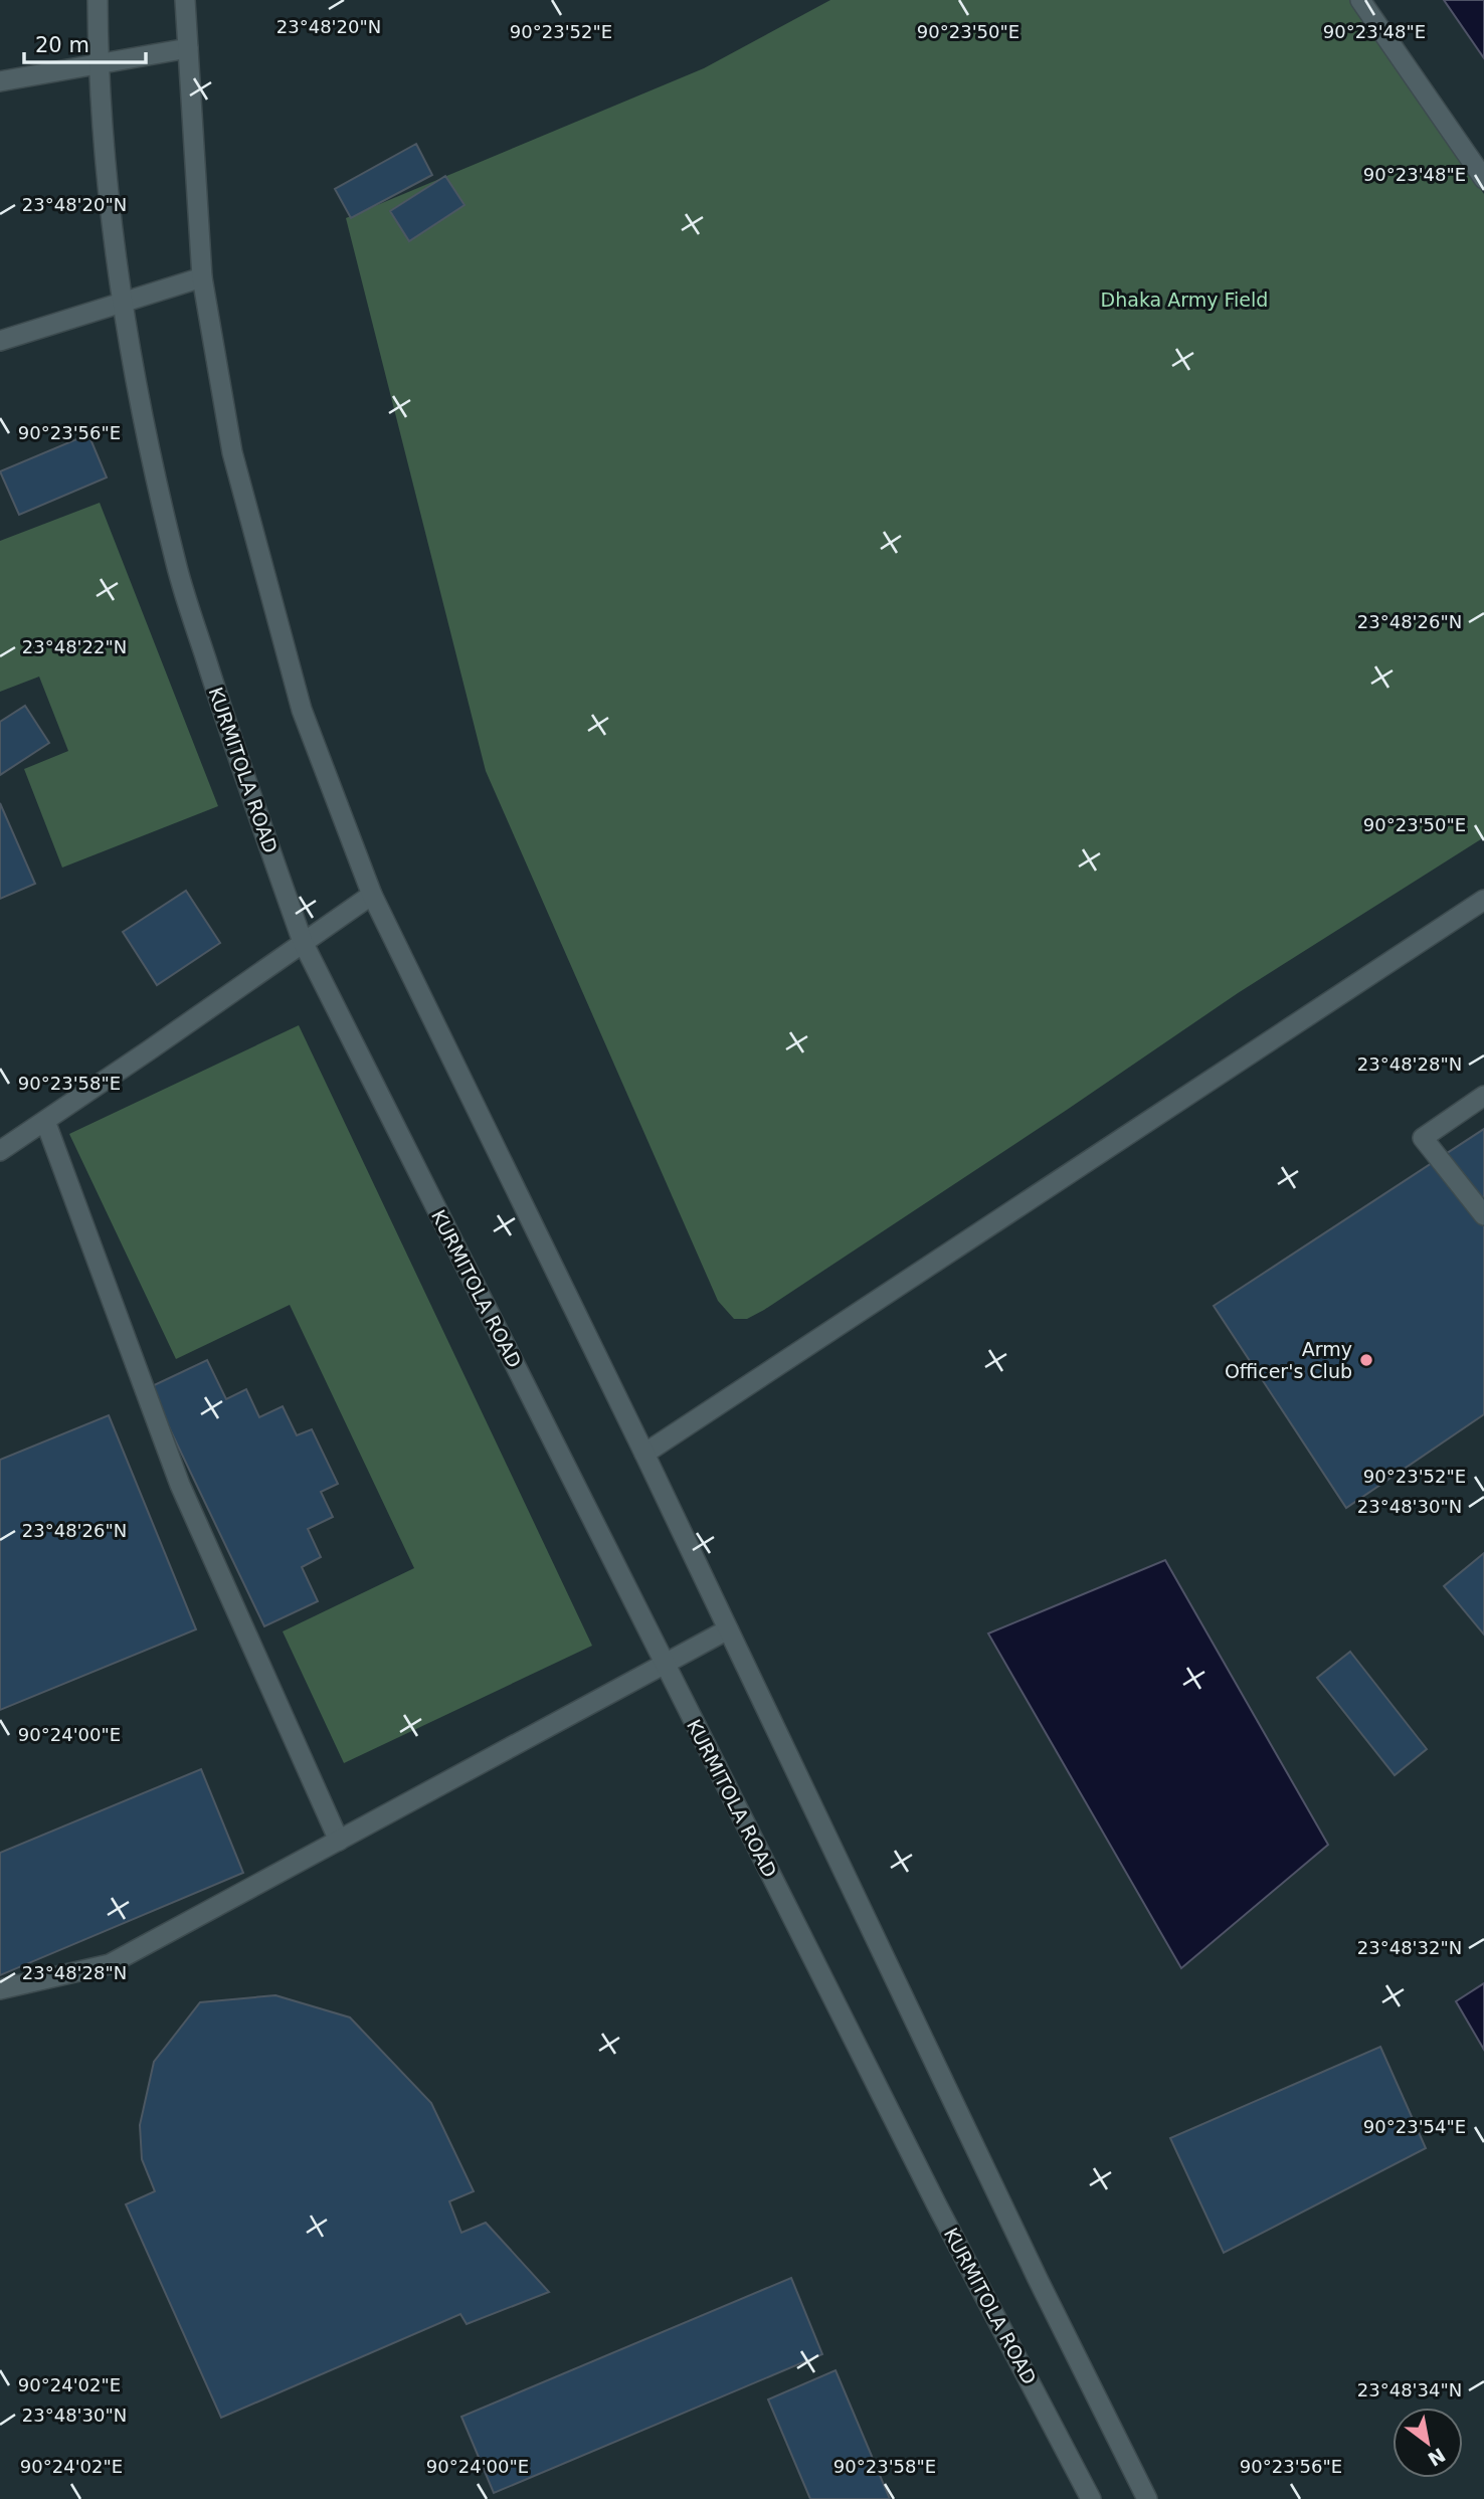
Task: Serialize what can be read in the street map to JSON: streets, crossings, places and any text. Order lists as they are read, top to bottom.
{
  "streets": {
    "main road": ["KURMITOLA ROAD"]
  },
  "parks": ["Dhaka Army Field"],
  "places": ["Army Officer's Club"],
  "scale_bar": "20 m",
  "north": "bottom right",
  "coordinates": [
    "23°48'20\"N",
    "90°23'50\"E",
    "90°23'52\"E",
    "90°23'48\"E",
    "90°23'56\"E",
    "23°48'26\"N",
    "23°48'22\"N",
    "23°48'28\"N",
    "90°23'58\"E",
    "23°48'30\"N",
    "90°24'00\"E",
    "23°48'32\"N",
    "90°23'54\"E",
    "90°24'02\"E",
    "23°48'34\"N"
  ]
}
